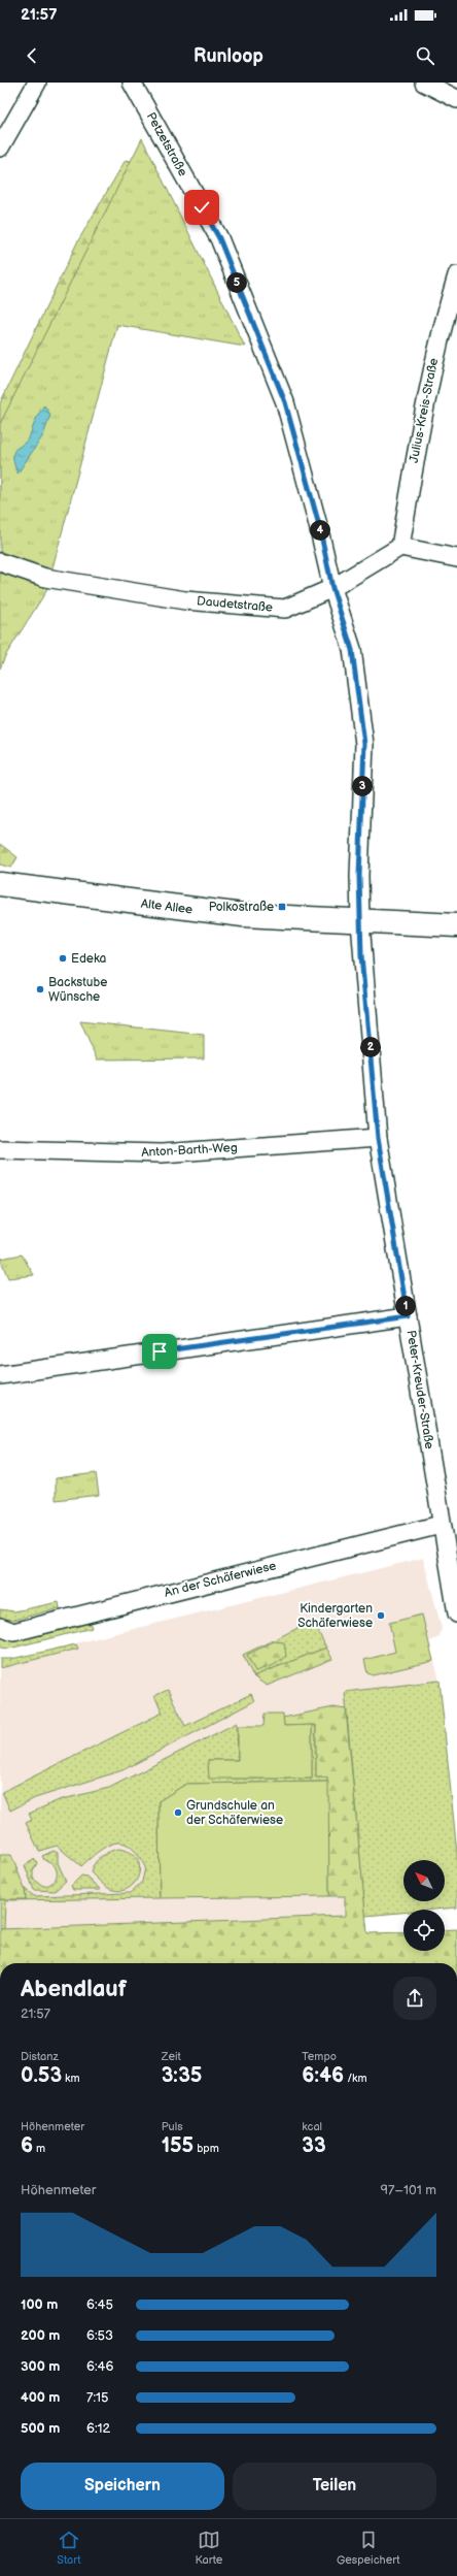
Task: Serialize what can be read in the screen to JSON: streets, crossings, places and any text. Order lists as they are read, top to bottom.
{
  "streets": {
    "street": [
      "Petzetstraße",
      "Julius-Kreis-Straße",
      "Daudetstraße",
      "Alte Allee",
      "Anton-Barth-Weg",
      "Peter-Kreuder-Straße",
      "An der Schäferwiese"
    ]
  },
  "crossings": [
    ["Petzetstraße", "Daudetstraße"],
    ["Petzetstraße", "Alte Allee"],
    ["Petzetstraße", "Peter-Kreuder-Straße"],
    ["Julius-Kreis-Straße", "Daudetstraße"],
    ["Alte Allee", "Peter-Kreuder-Straße"],
    ["Anton-Barth-Weg", "Peter-Kreuder-Straße"],
    ["Peter-Kreuder-Straße", "An der Schäferwiese"]
  ],
  "places": {
    "transit": ["Polkostraße"],
    "other": [
      "Edeka",
      "Backstube Wünsche",
      "Kindergarten Schäferwiese",
      "Grundschule an der Schäferwiese"
    ]
  },
  "north": "top left",
  "page": {
    "status": "21:57",
    "header": "Runloop",
    "pins": [
      "5",
      "4",
      "3",
      "2",
      "1"
    ],
    "heading": ["Abendlauf", "21:57"],
    "stats": [
      ["Distanz", "0.53 km"],
      ["Zeit", "3:35"],
      ["Tempo", "6:46 /km"],
      ["Höhenmeter", "6 m"],
      ["Puls", "155 bpm"],
      ["kcal", "33"]
    ],
    "chart": ["Höhenmeter", "97–101 m"],
    "list": [
      {
        "name": "100 m",
        "note": "6:45"
      },
      {
        "name": "200 m",
        "note": "6:53"
      },
      {
        "name": "300 m",
        "note": "6:46"
      },
      {
        "name": "400 m",
        "note": "7:15"
      },
      {
        "name": "500 m",
        "note": "6:12"
      }
    ],
    "buttons": ["Speichern", "Teilen"],
    "tabs": ["Start", "Karte", "Gespeichert"]
  }
}
